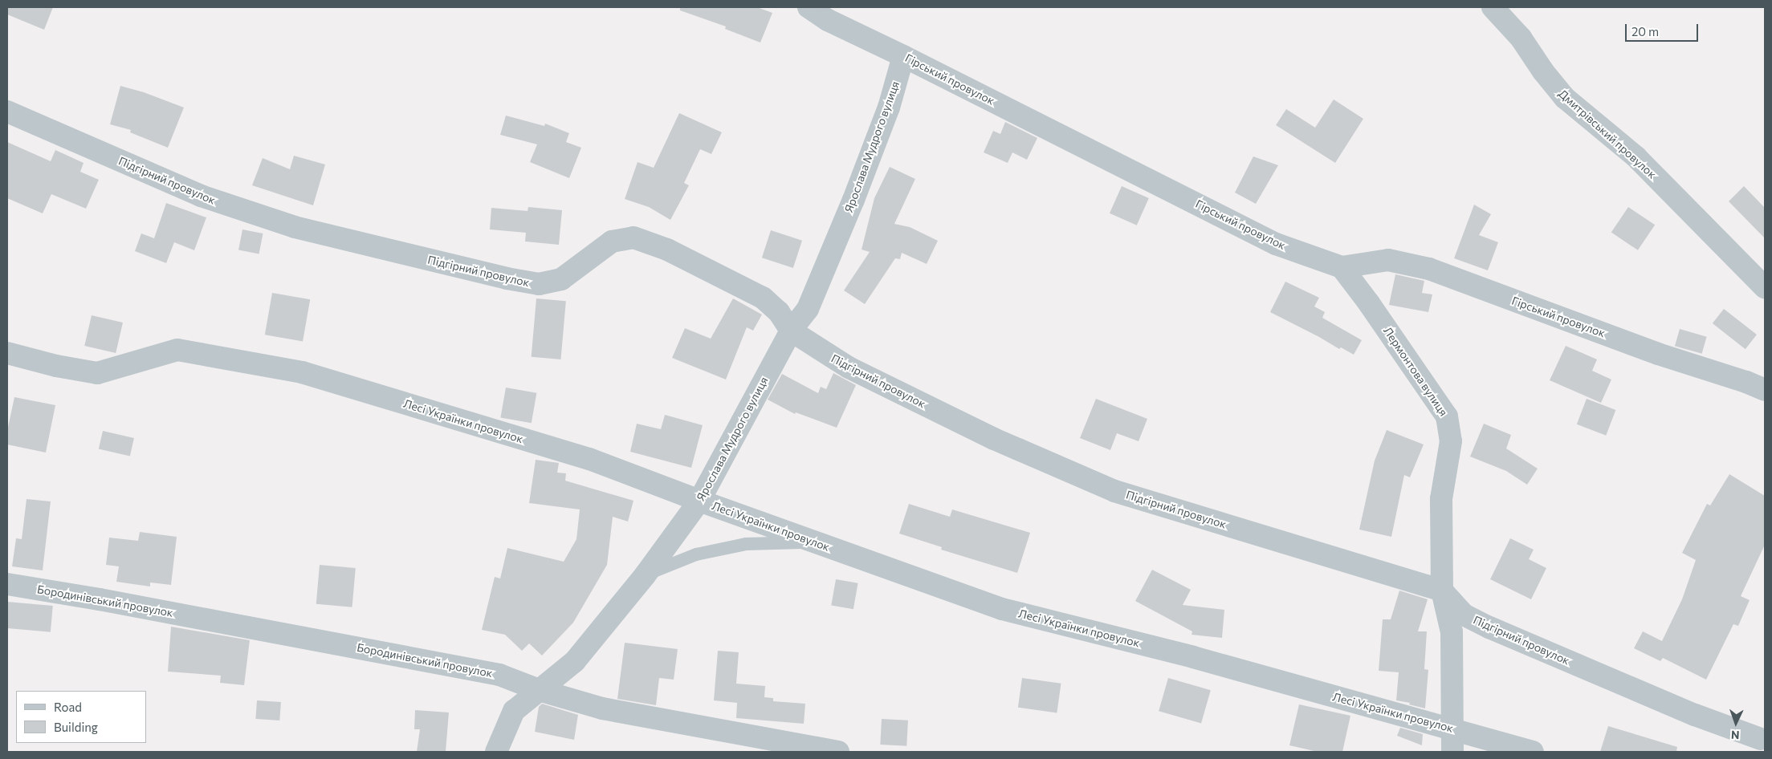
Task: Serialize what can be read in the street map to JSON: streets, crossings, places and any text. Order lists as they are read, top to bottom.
{
  "streets": {
    "street": [
      "Гірський провулок",
      "Дмитрівський провулок",
      "Ярослава Мудрого вулиця",
      "Підгірний провулок",
      "Лермонтова вулиця",
      "Лесі Українки провулок",
      "Бородинівський провулок"
    ]
  },
  "crossings": [
    ["Гірський провулок", "Ярослава Мудрого вулиця"],
    ["Гірський провулок", "Лермонтова вулиця"],
    ["Ярослава Мудрого вулиця", "Підгірний провулок"],
    ["Ярослава Мудрого вулиця", "Лесі Українки провулок"],
    ["Ярослава Мудрого вулиця", "Бородинівський провулок"],
    ["Підгірний провулок", "Лермонтова вулиця"],
    ["Лермонтова вулиця", "Лесі Українки провулок"]
  ],
  "legend": ["Road", "Building"],
  "scale_bar": "20 m",
  "north": "bottom"
}
